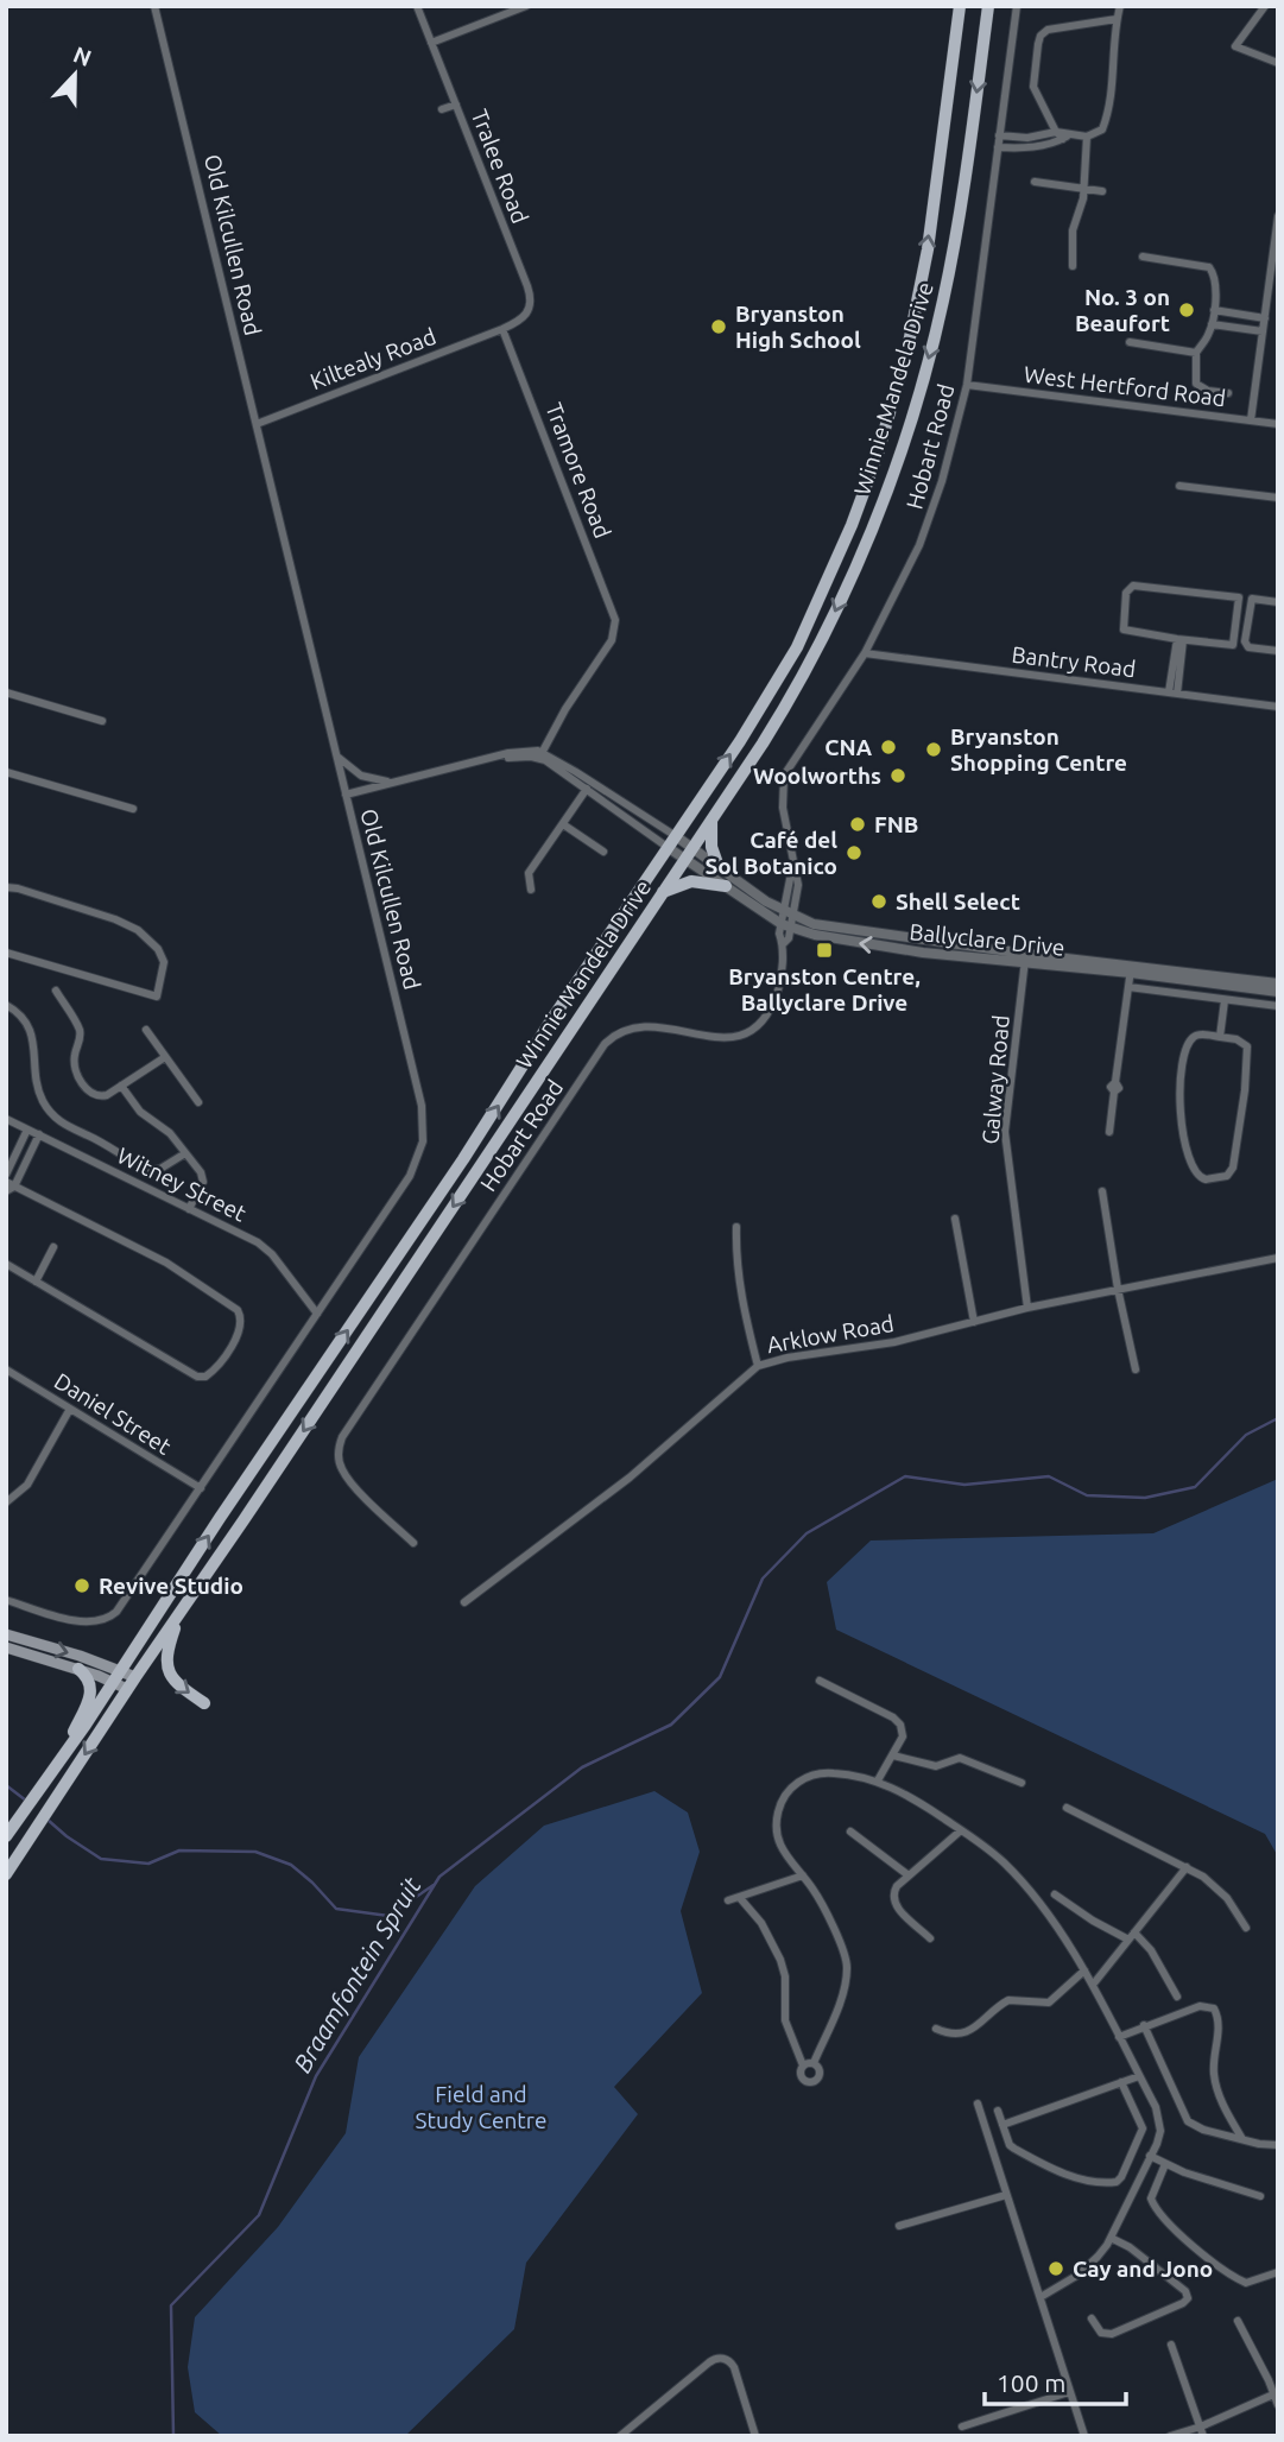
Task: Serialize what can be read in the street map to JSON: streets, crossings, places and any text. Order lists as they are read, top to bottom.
{
  "streets": {
    "main road": ["Winnie Mandela Drive"],
    "street": [
      "Tralee Road",
      "Old Kilcullen Road",
      "Kiltealy Road",
      "West Hertford Road",
      "Hobart Road",
      "Tramore Road",
      "Bantry Road",
      "Ballyclare Drive",
      "Galway Road",
      "Witney Street",
      "Arklow Road",
      "Daniel Street"
    ]
  },
  "crossings": [
    ["Tralee Road", "Kiltealy Road"],
    ["Tralee Road", "Tramore Road"],
    ["Old Kilcullen Road", "Kiltealy Road"],
    ["Old Kilcullen Road", "Witney Street"],
    ["Old Kilcullen Road", "Daniel Street"],
    ["Kiltealy Road", "Tramore Road"],
    ["West Hertford Road", "Hobart Road"],
    ["Winnie Mandela Drive", "Ballyclare Drive"],
    ["Hobart Road", "Bantry Road"],
    ["Hobart Road", "Ballyclare Drive"],
    ["Tramore Road", "Ballyclare Drive"],
    ["Ballyclare Drive", "Galway Road"],
    ["Galway Road", "Arklow Road"]
  ],
  "water": ["Braamfontein Spruit"],
  "parks": ["Field and Study Centre"],
  "places": {
    "other": [
      "No. 3 on Beaufort",
      "Bryanston High School",
      "CNA",
      "Bryanston Shopping Centre",
      "Woolworths",
      "FNB",
      "Café del Sol Botanico",
      "Shell Select",
      "Revive Studio",
      "Cay and Jono"
    ],
    "transit": ["Bryanston Centre, Ballyclare Drive"]
  },
  "scale_bar": "100 m",
  "north": "top"
}
